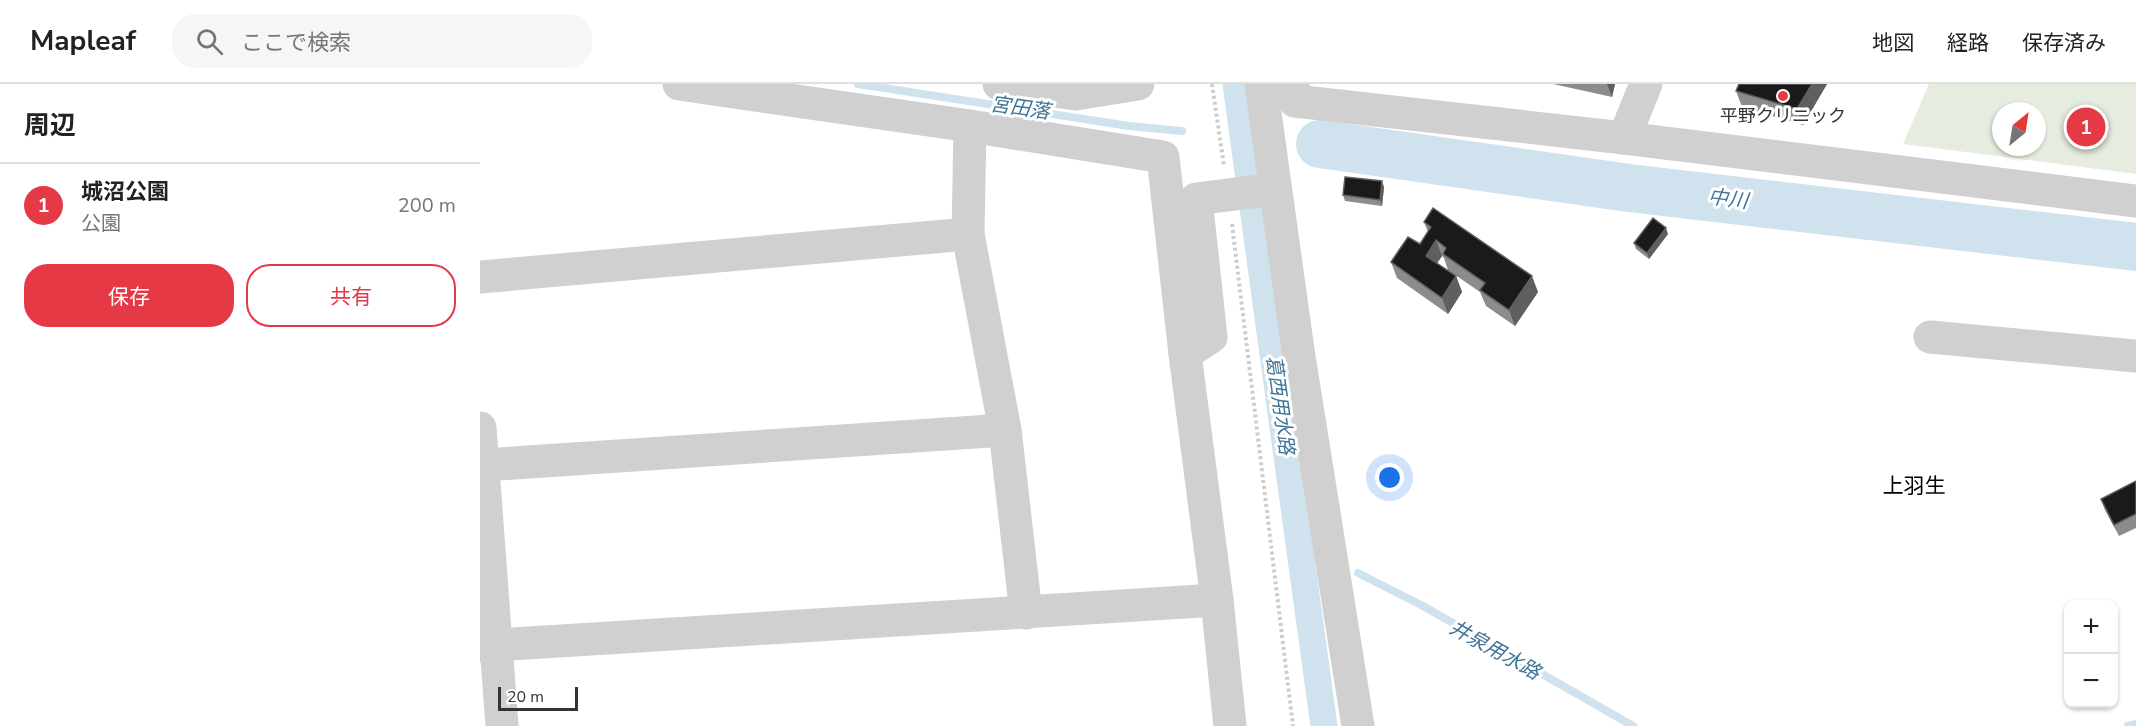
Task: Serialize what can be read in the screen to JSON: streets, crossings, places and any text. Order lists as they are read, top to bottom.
{
  "districts": ["上羽生"],
  "water": [
    "宮田落",
    "中川",
    "葛西用水路",
    "井泉用水路"
  ],
  "places": ["平野クリニック"],
  "scale_bar": "20 m",
  "north": "top right",
  "page": {
    "header": "Mapleaf",
    "search": "ここで検索",
    "nav": ["地図", "経路", "保存済み"],
    "heading": "周辺",
    "pins": "1",
    "list": [
      {
        "mark": "1",
        "name": "城沼公園",
        "note": "公園",
        "value": "200 m"
      }
    ],
    "buttons": ["保存", "共有"],
    "map_buttons": ["+", "−"],
    "scale": "20 m"
  }
}
